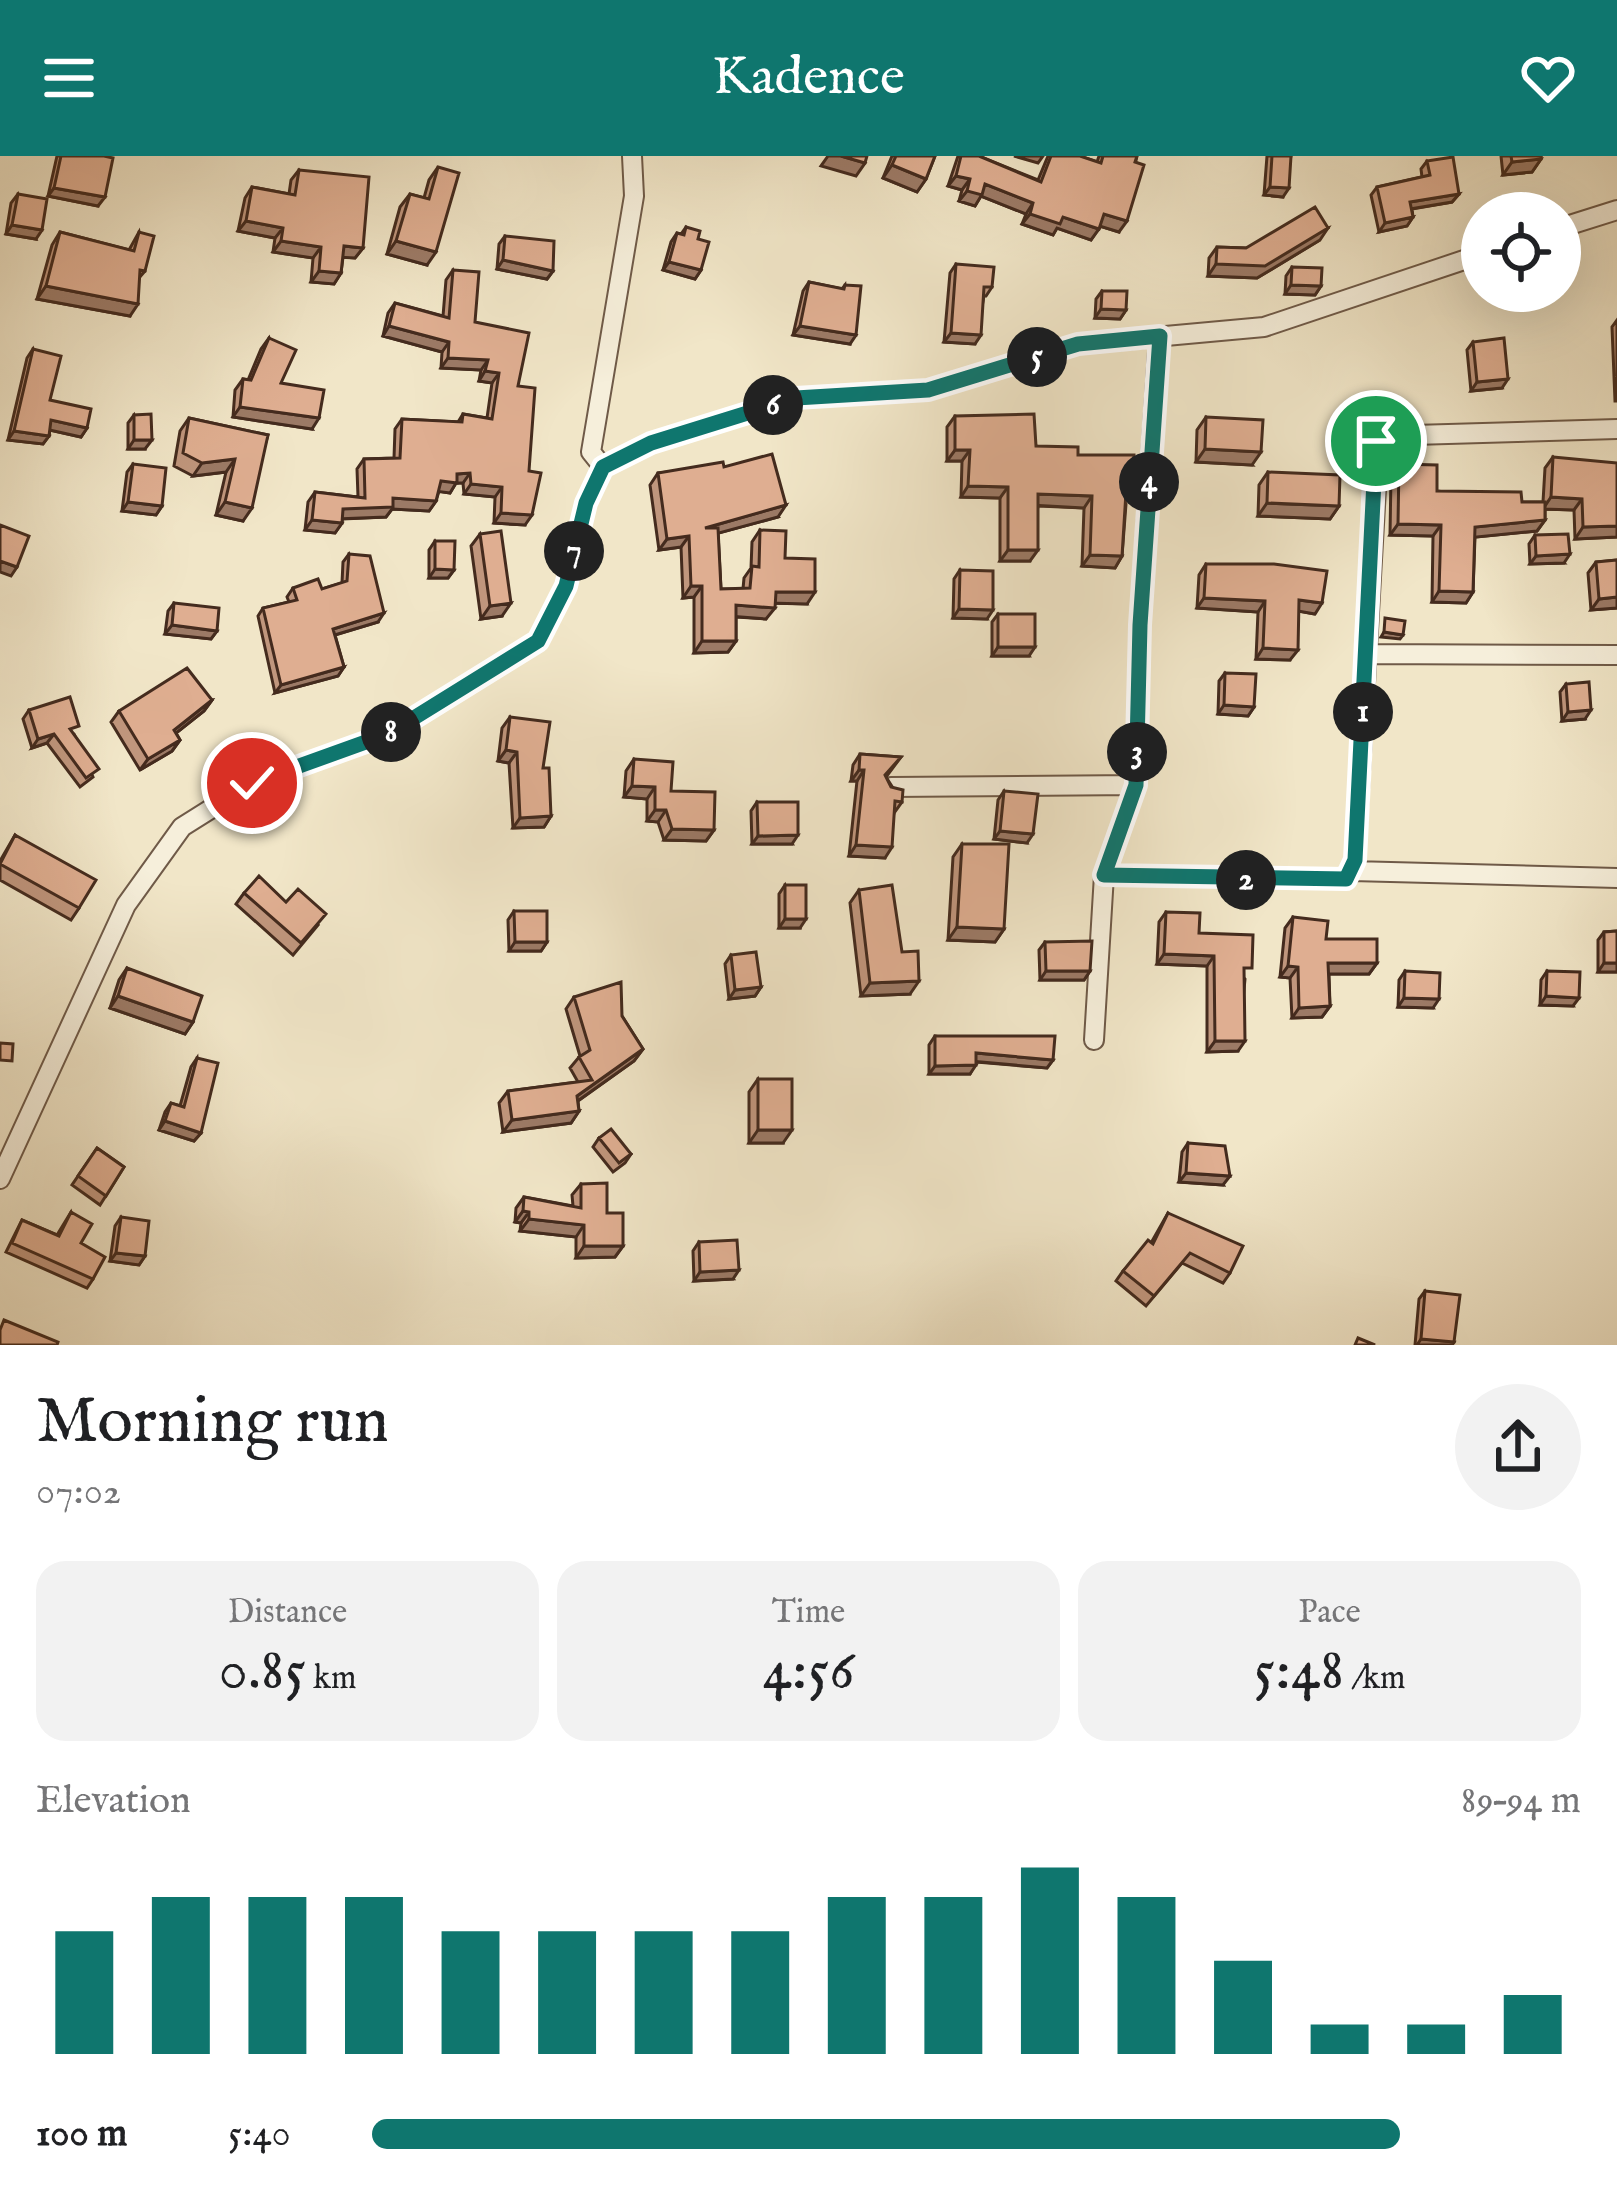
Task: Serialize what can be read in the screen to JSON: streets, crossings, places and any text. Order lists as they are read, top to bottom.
{
  "page": {
    "header": "Kadence",
    "pins": [
      "5",
      "6",
      "4",
      "7",
      "1",
      "8",
      "3",
      "2"
    ],
    "heading": ["Morning run", "07:02"],
    "stats": [
      ["Distance", "0.85 km"],
      ["Time", "4:56"],
      ["Pace", "5:48 /km"]
    ],
    "chart": ["Elevation", "89–94 m"],
    "list": [
      {
        "name": "100 m",
        "note": "5:40"
      }
    ]
  }
}
